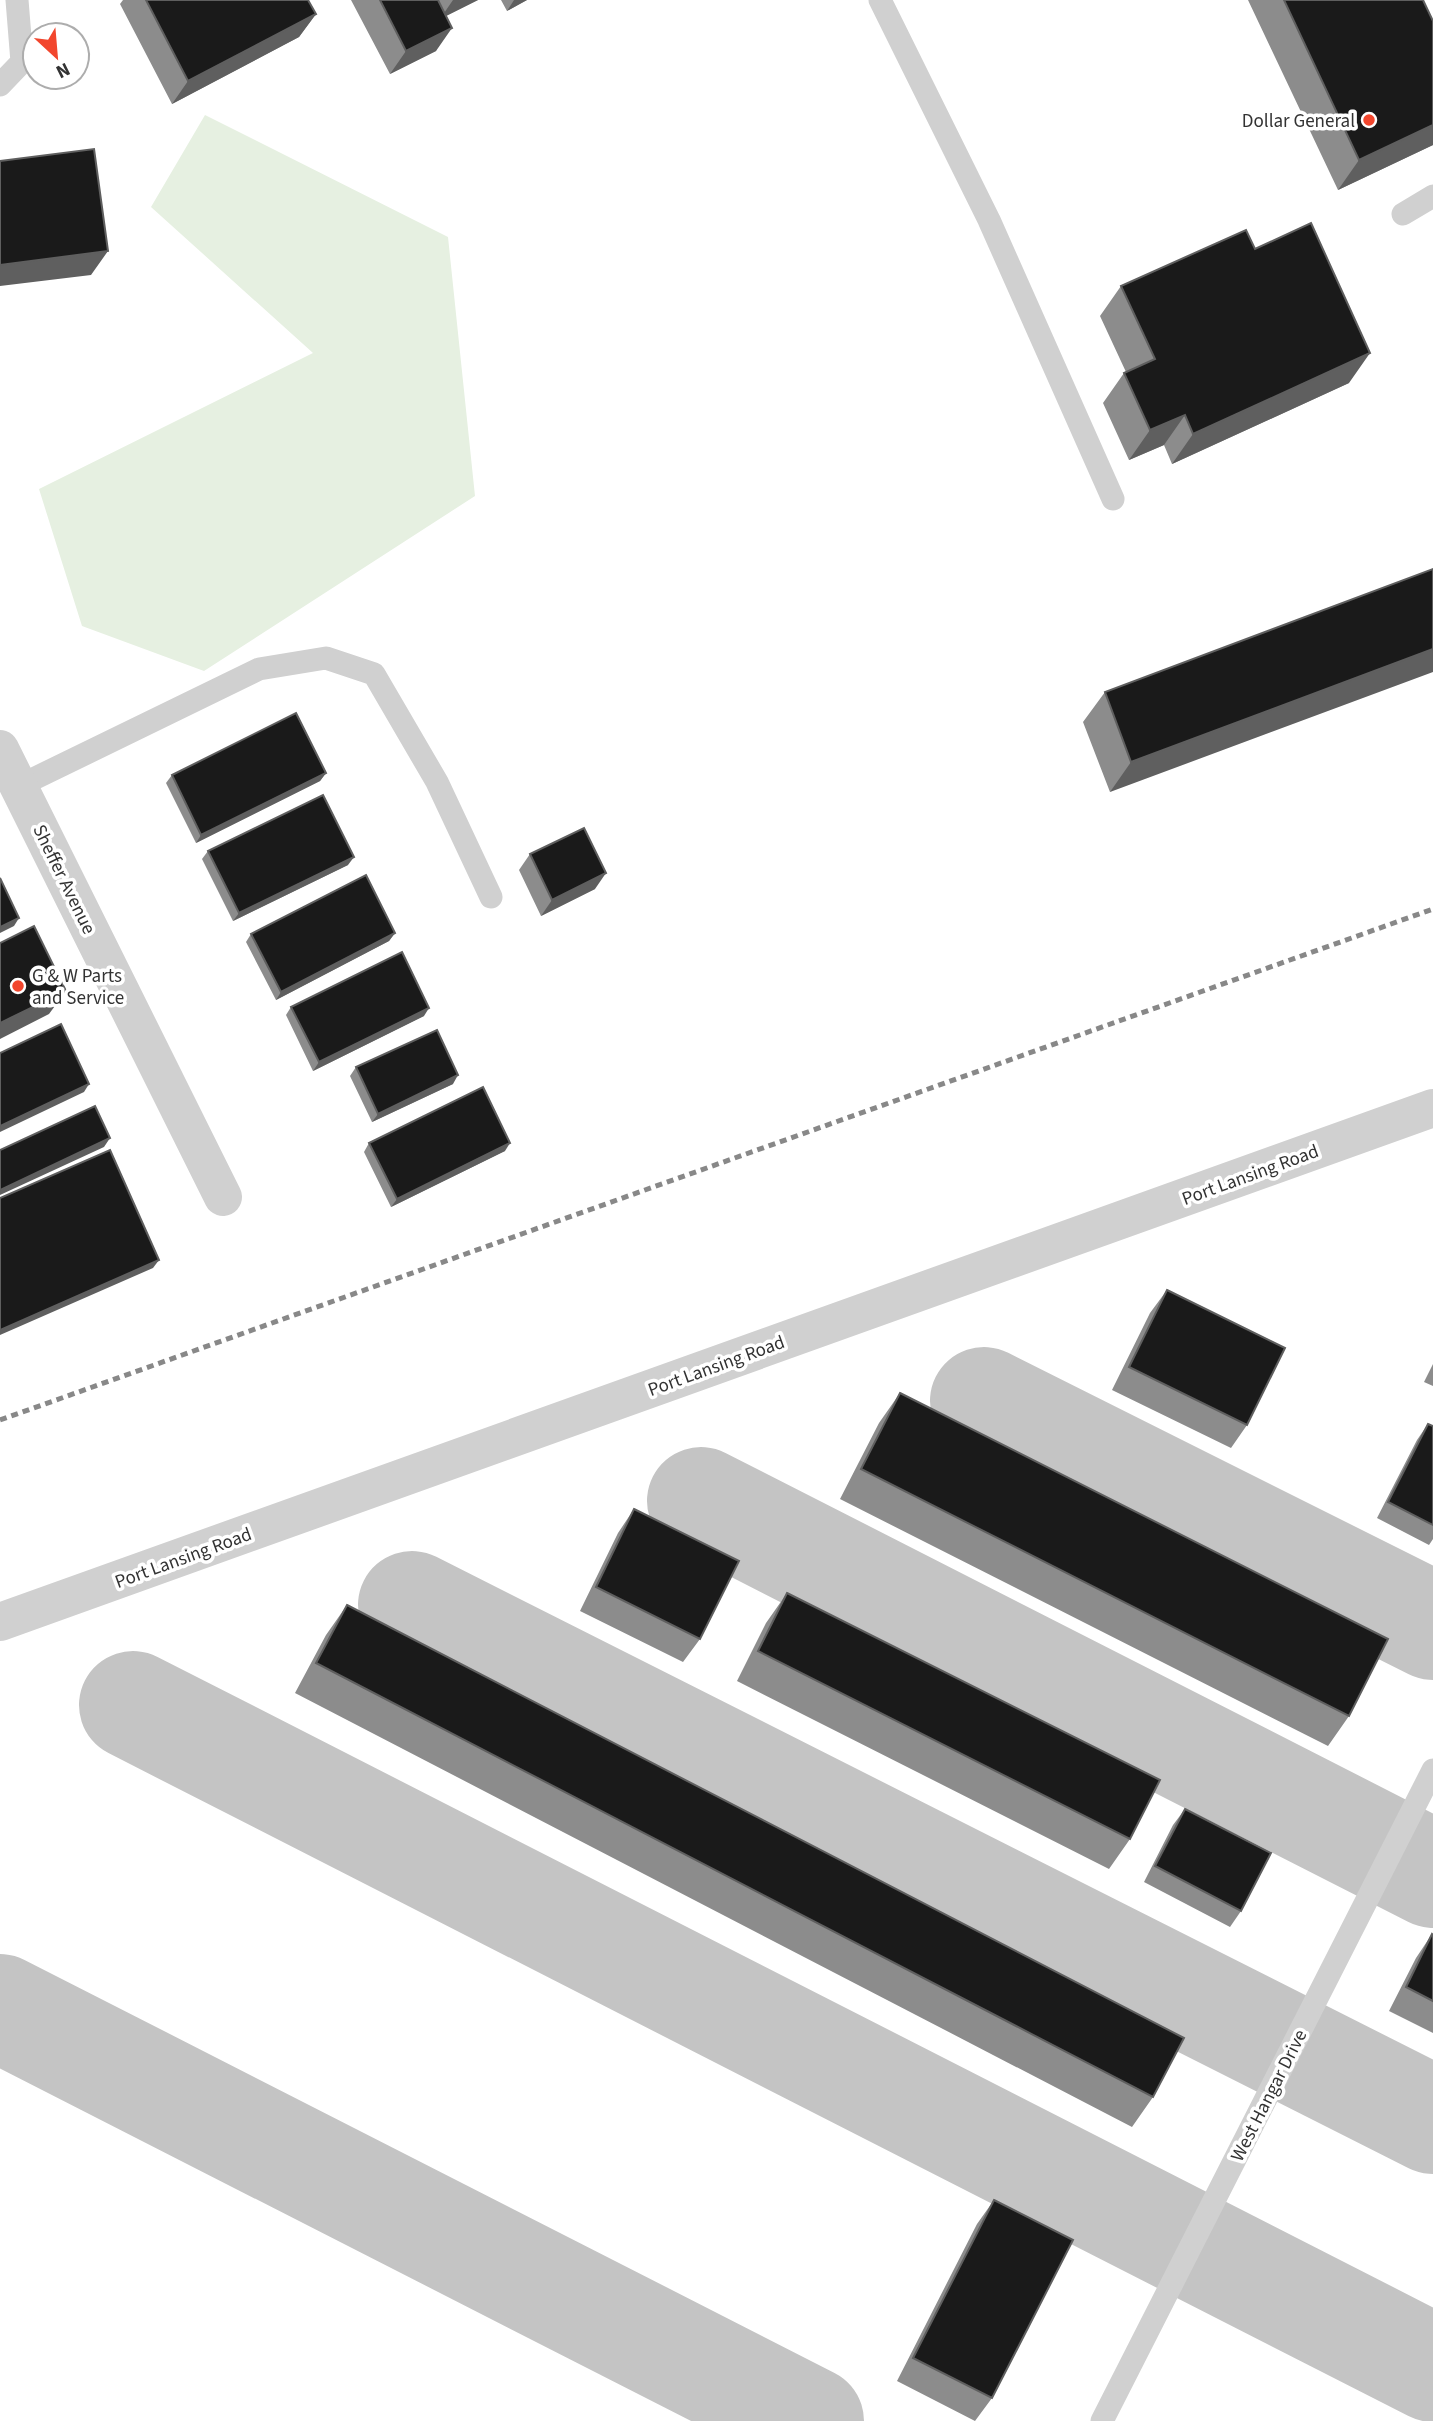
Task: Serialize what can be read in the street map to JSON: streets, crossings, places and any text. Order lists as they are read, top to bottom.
{
  "streets": {
    "street": ["Sheffer Avenue", "Port Lansing Road"],
    "lane": ["West Hangar Drive"]
  },
  "places": ["Dollar General", "G & W Parts and Service"],
  "north": "bottom right"
}
